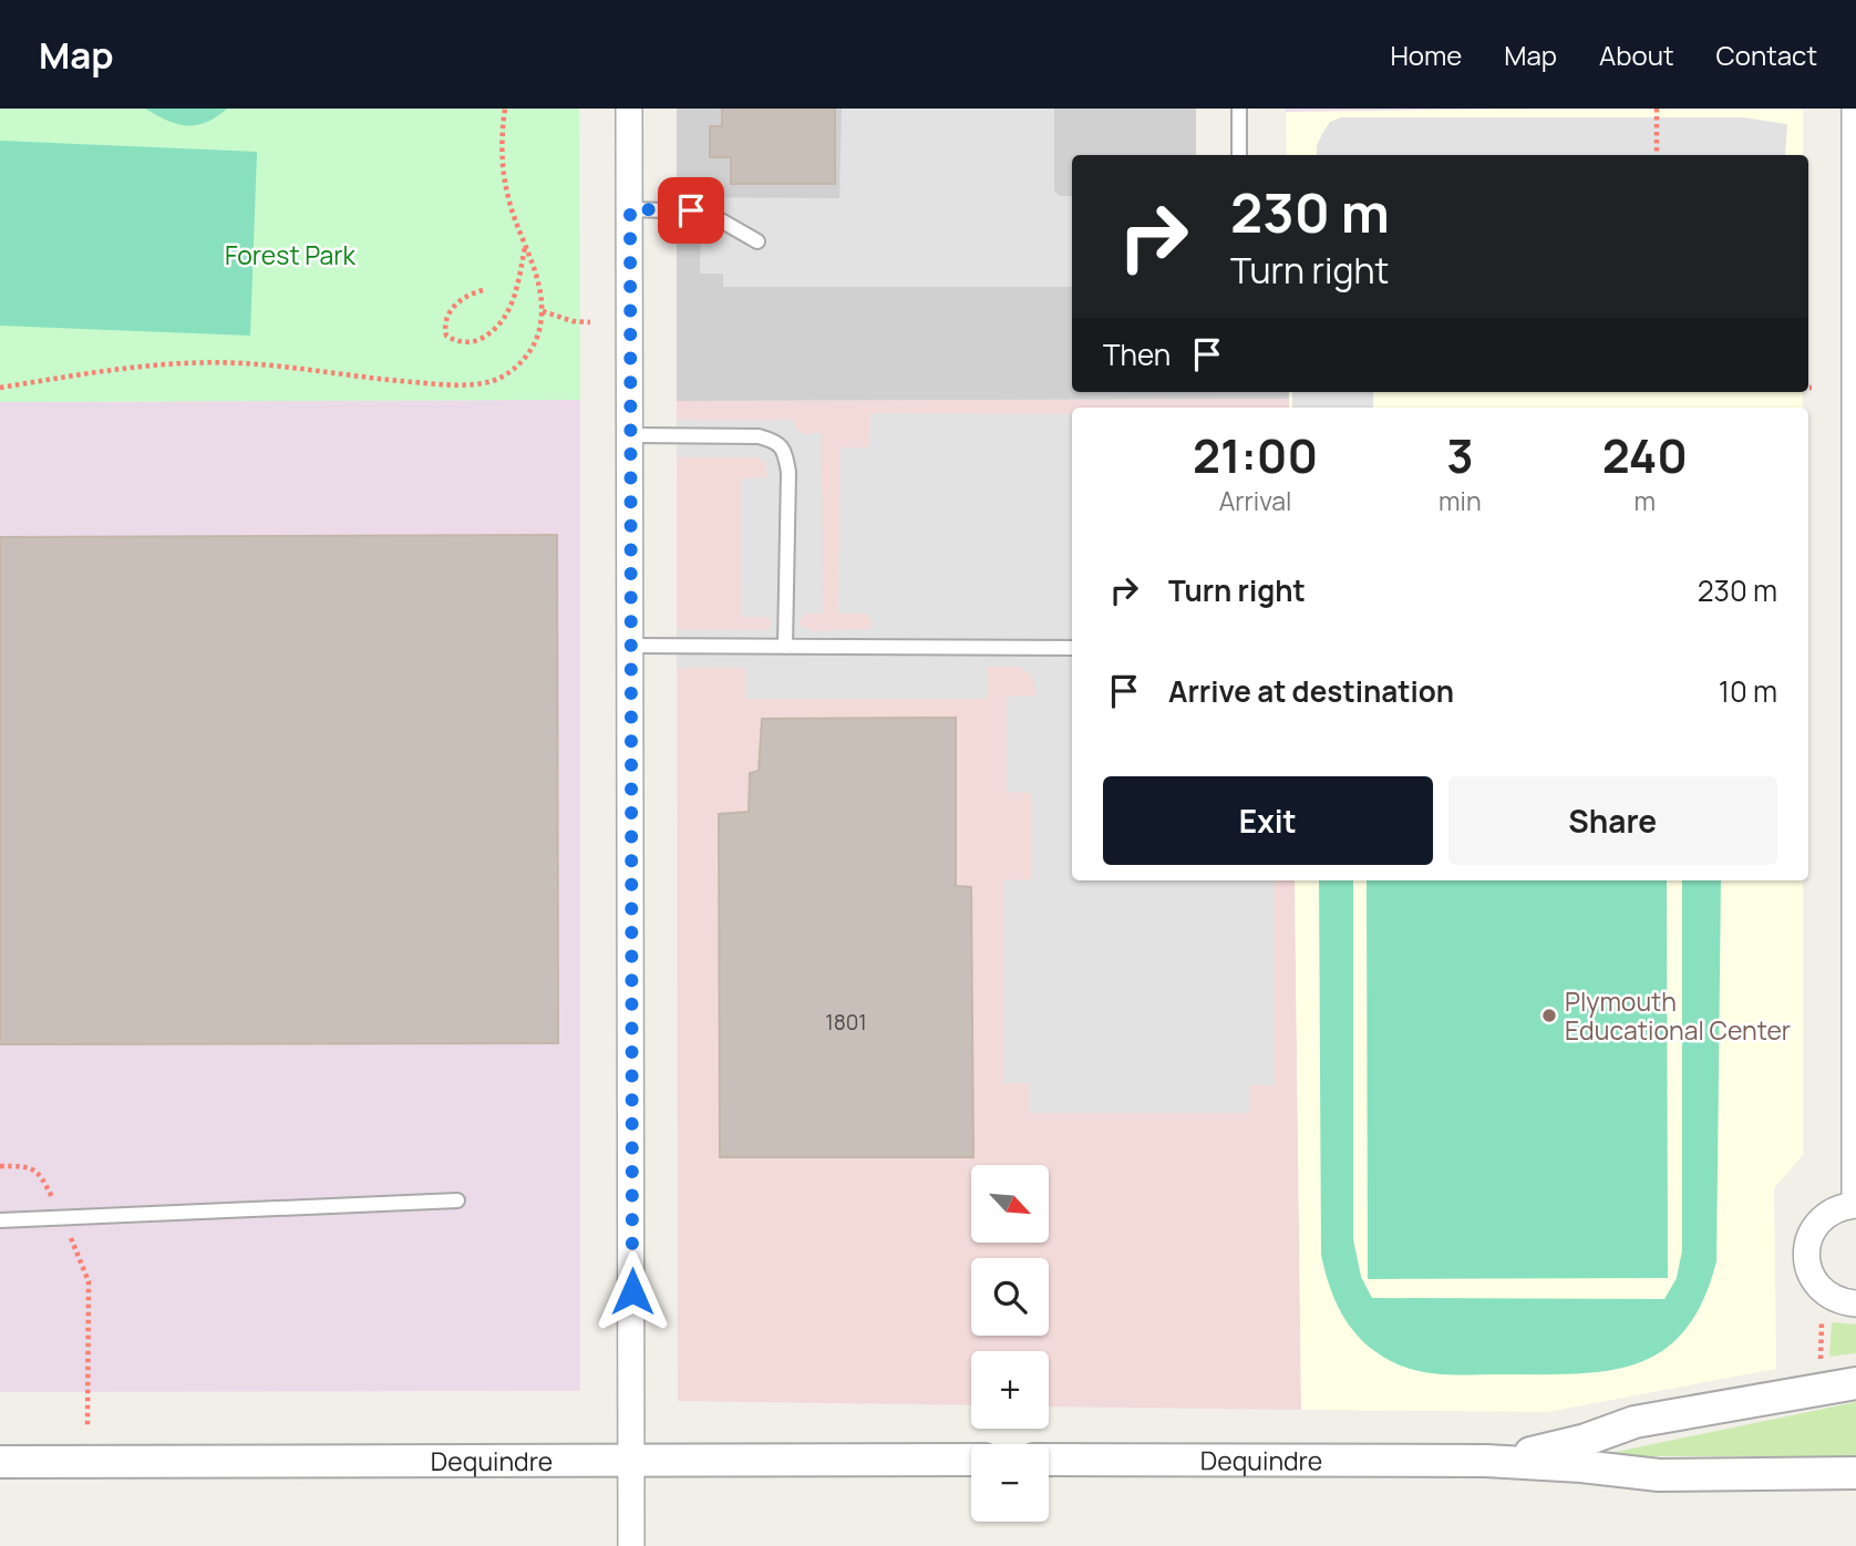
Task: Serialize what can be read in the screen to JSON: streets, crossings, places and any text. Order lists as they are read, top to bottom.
{
  "streets": {
    "street": ["Dequindre"]
  },
  "parks": ["Forest Park"],
  "places": ["Plymouth Educational Center"],
  "house_numbers": ["1801"],
  "north": "bottom right",
  "page": {
    "header": "Map",
    "nav": [
      "Home",
      "Map",
      "About",
      "Contact"
    ],
    "turn": ["230 m", "Turn right"],
    "then": "Then",
    "eta": [
      "21:00",
      "Arrival",
      "3",
      "min",
      "240",
      "m"
    ],
    "list": [
      {
        "name": "Turn right",
        "value": "230 m"
      },
      {
        "name": "Arrive at destination",
        "value": "10 m"
      }
    ],
    "buttons": ["Exit", "Share"],
    "map_buttons": ["+", "−"]
  }
}
